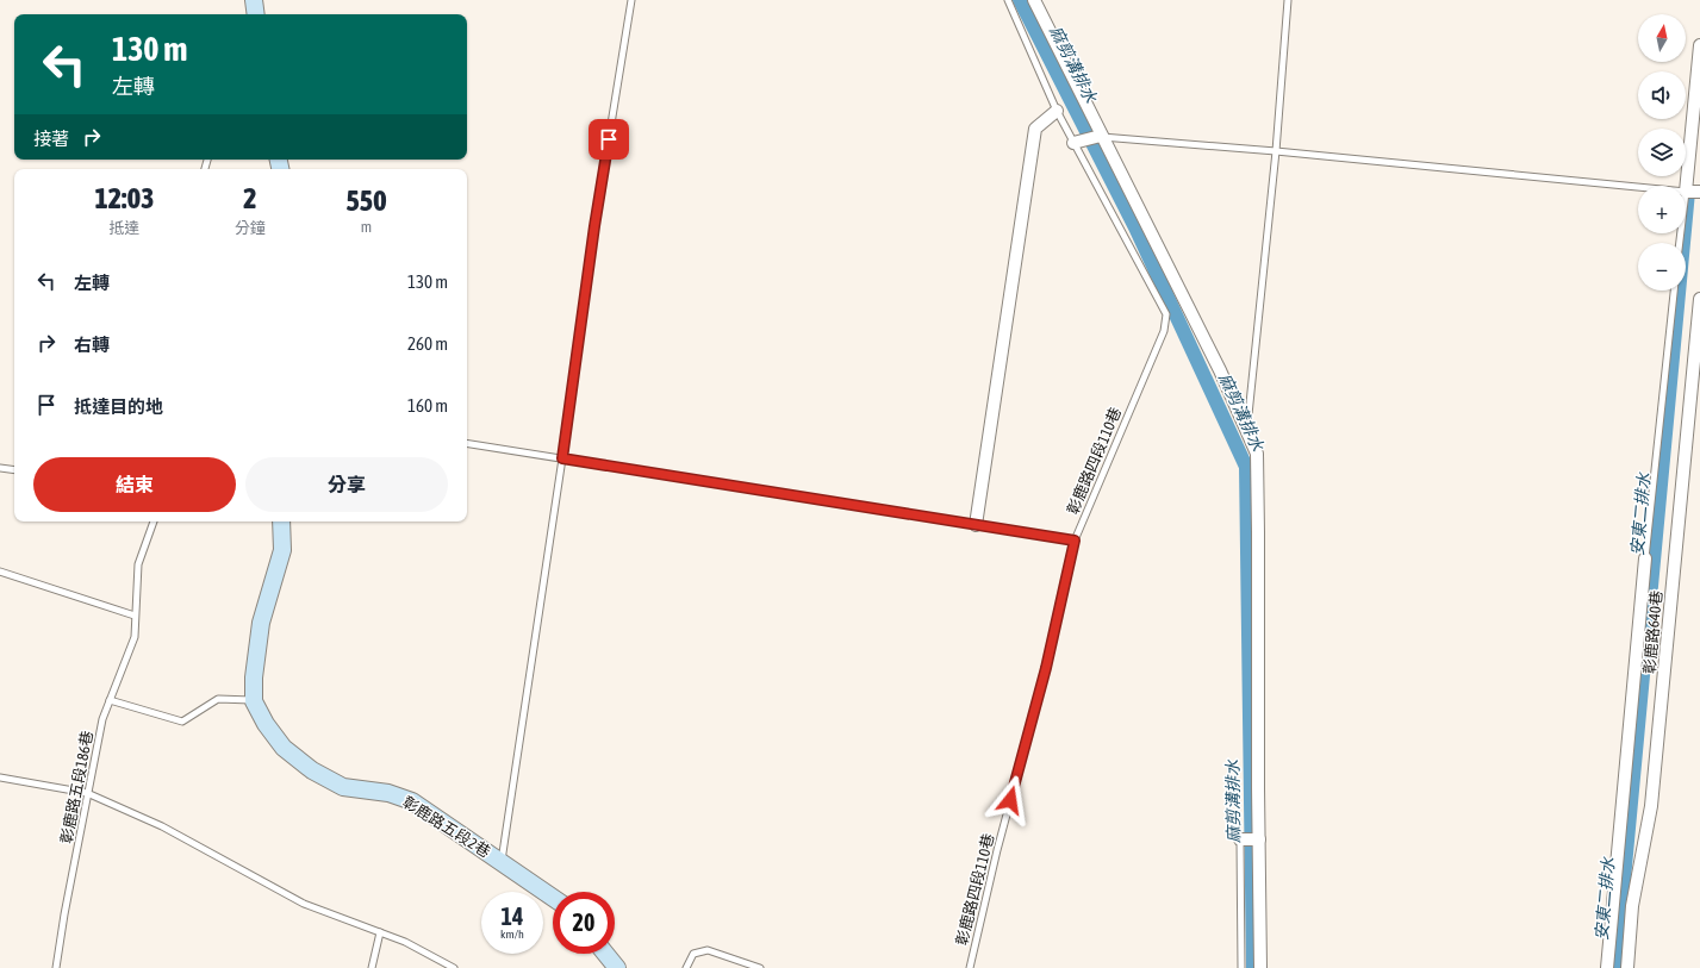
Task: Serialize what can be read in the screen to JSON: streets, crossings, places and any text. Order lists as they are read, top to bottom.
{
  "streets": {
    "street": ["彰鹿路640巷", "彰鹿路五段2巷"],
    "lane": ["彰鹿路四段110巷", "彰鹿路五段186巷"]
  },
  "water": ["麻剪溝排水", "安東二排水"],
  "north": "top",
  "page": {
    "map_buttons": ["+", "−"],
    "turn": ["130 m", "左轉"],
    "then": "接著",
    "eta": [
      "12:03",
      "抵達",
      "2",
      "分鐘",
      "550",
      "m"
    ],
    "list": [
      {
        "name": "左轉",
        "value": "130 m"
      },
      {
        "name": "右轉",
        "value": "260 m"
      },
      {
        "name": "抵達目的地",
        "value": "160 m"
      }
    ],
    "buttons": ["結束", "分享"],
    "speed": "14 km/h",
    "limit": "20"
  }
}
